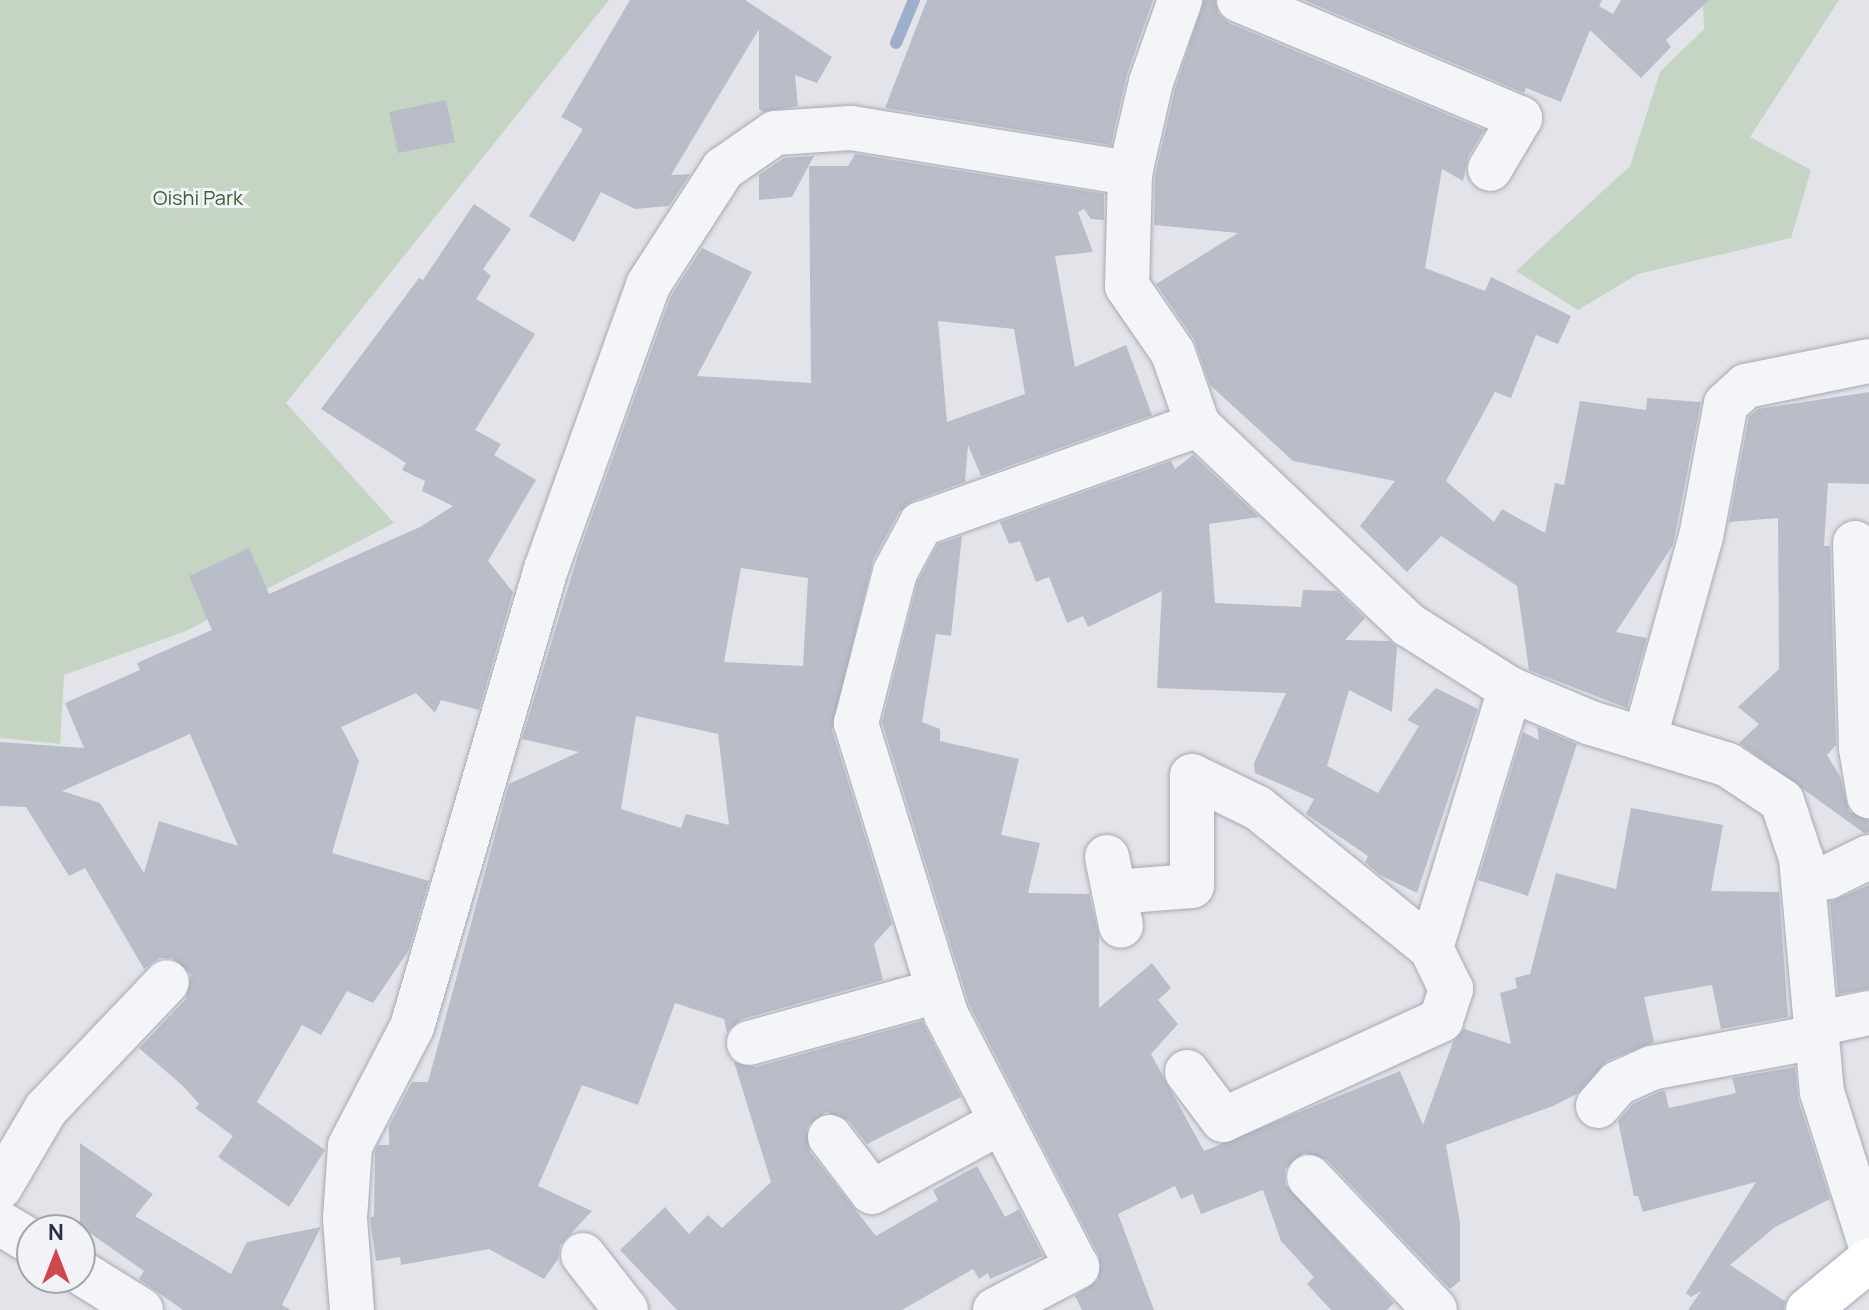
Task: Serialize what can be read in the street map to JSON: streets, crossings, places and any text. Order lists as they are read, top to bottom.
{
  "parks": ["Oishi Park"],
  "north": "top"
}
